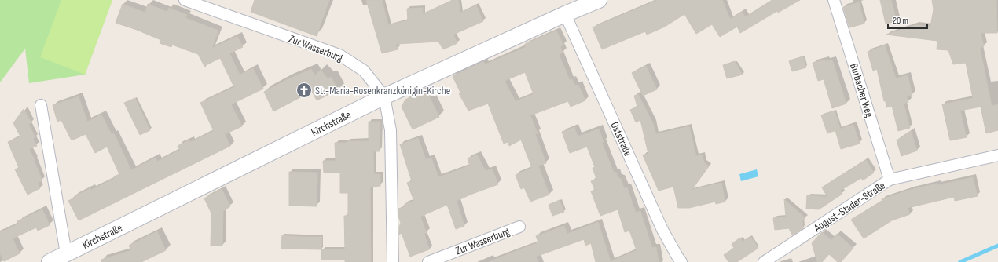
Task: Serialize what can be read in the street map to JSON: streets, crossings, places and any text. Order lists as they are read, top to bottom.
{
  "streets": {
    "street": [
      "Zur Wasserburg",
      "Burbacher Weg",
      "Kirchstraße",
      "Oststraße",
      "August-Stader-Straße"
    ]
  },
  "crossings": [
    ["Zur Wasserburg", "Kirchstraße"],
    ["Burbacher Weg", "August-Stader-Straße"],
    ["Kirchstraße", "Oststraße"]
  ],
  "places": {
    "church": ["St.-Maria-Rosenkranzkönigin-Kirche"]
  },
  "scale_bar": "20 m"
}
